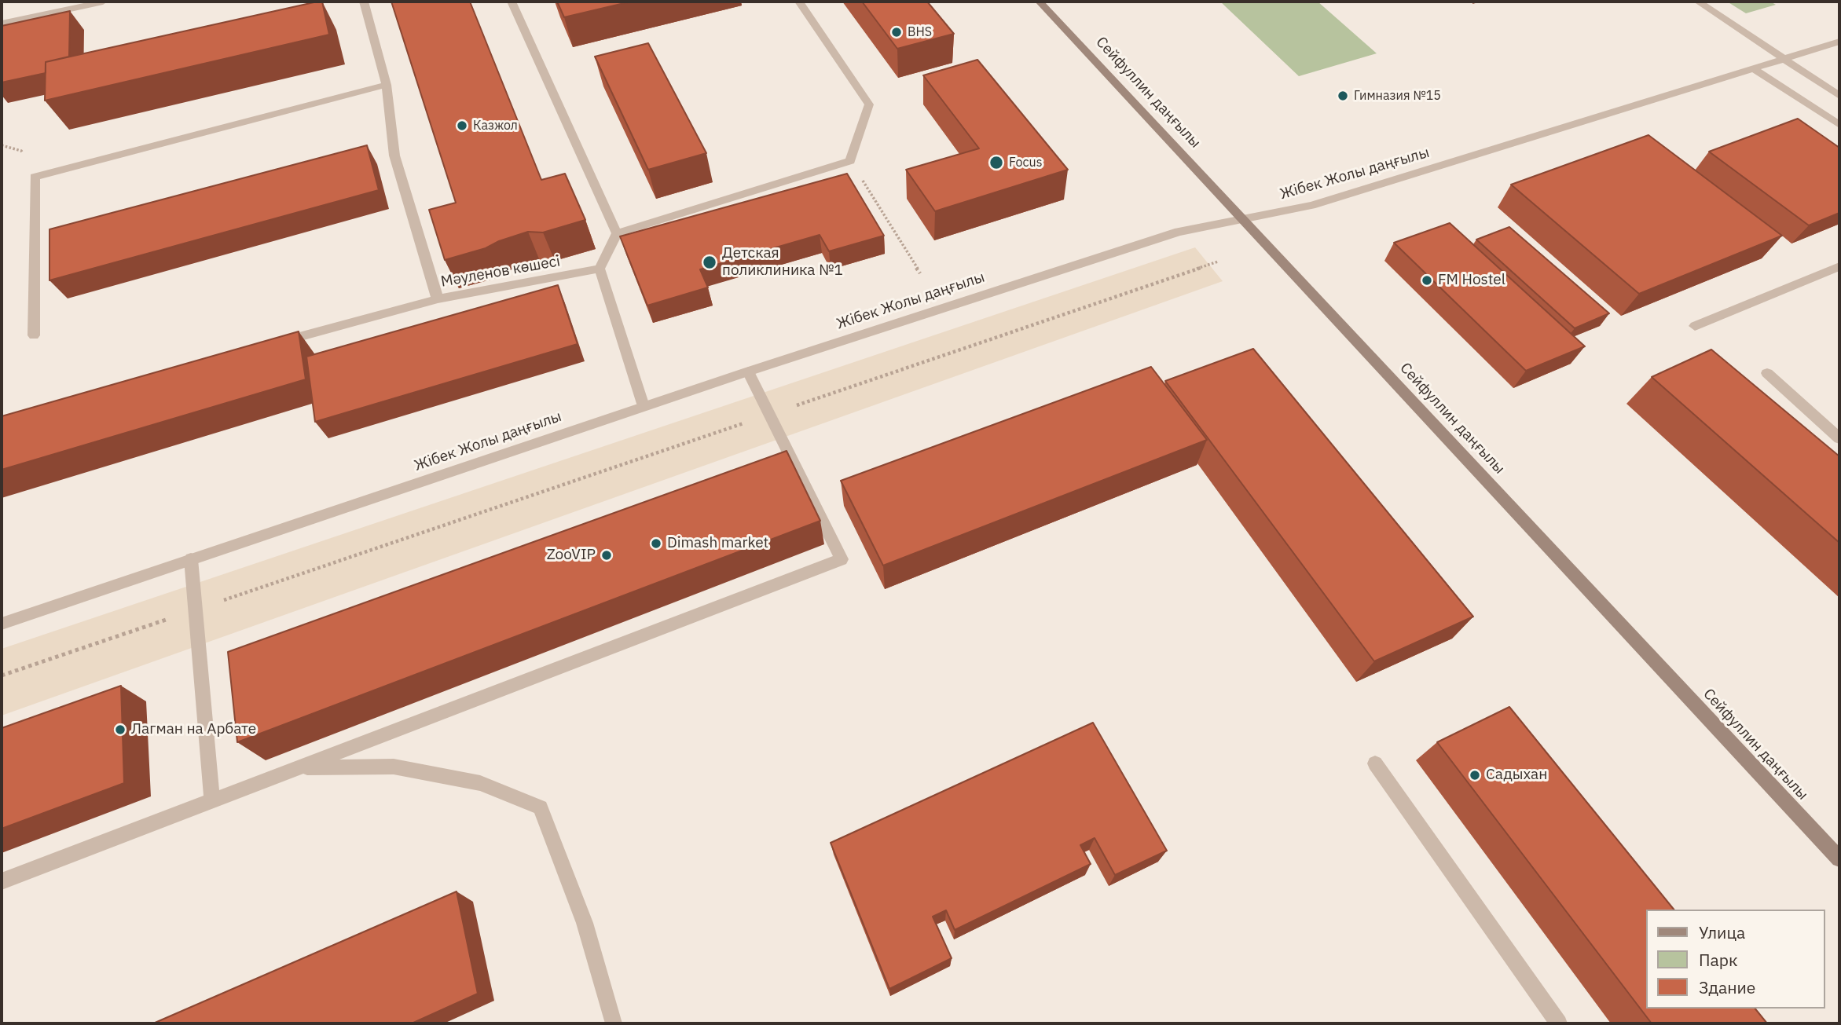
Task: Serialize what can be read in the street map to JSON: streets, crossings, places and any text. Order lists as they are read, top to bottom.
{
  "streets": {
    "main road": ["Сейфуллин даңғылы"],
    "street": ["Жібек Жолы даңғылы", "Мәуленов көшесі"]
  },
  "crossings": [
    ["Сейфуллин даңғылы", "Жібек Жолы даңғылы"]
  ],
  "places": [
    "BHS",
    "Гимназия №15",
    "Казжол",
    "Focus",
    "Детская поликлиника №1",
    "FM Hostel",
    "Dimash market",
    "ZooVIP",
    "Лагман на Арбате",
    "Садыхан"
  ],
  "legend": ["Улица", "Парк", "Здание"]
}
